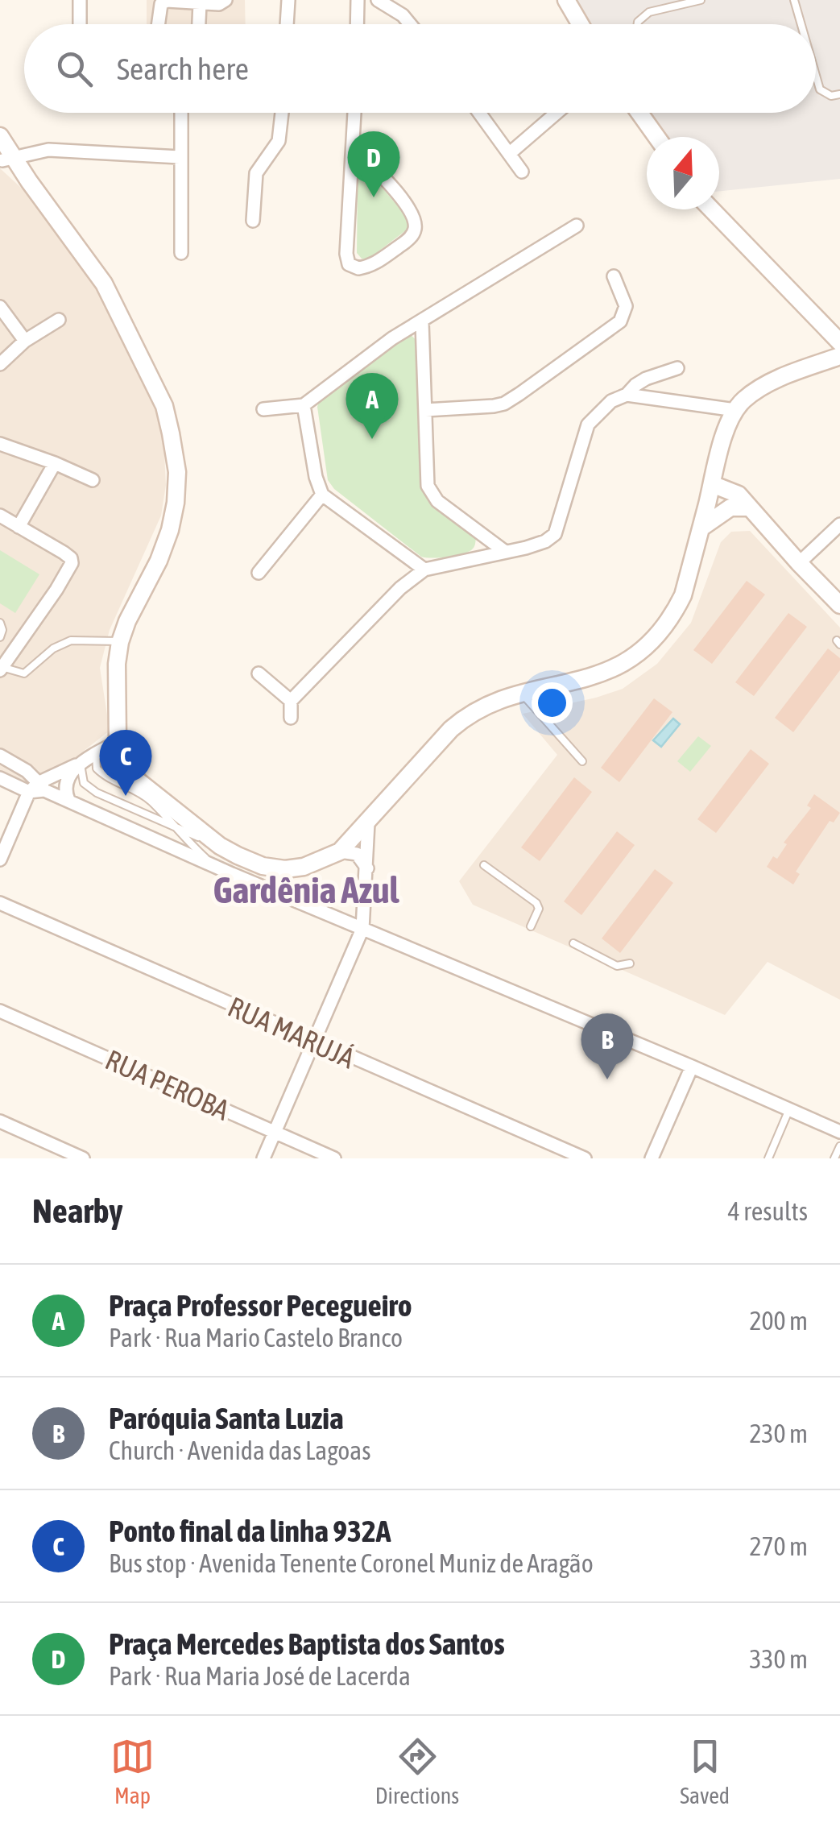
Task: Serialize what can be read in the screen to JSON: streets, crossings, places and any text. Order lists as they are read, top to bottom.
{
  "streets": {
    "street": ["RUA MARUJÁ", "RUA PEROBA"]
  },
  "districts": ["Gardênia Azul"],
  "north": "top",
  "page": {
    "search": "Search here",
    "pins": [
      "D",
      "A",
      "C",
      "B"
    ],
    "heading": ["Nearby", "4 results"],
    "list": [
      {
        "mark": "A",
        "name": "Praça Professor Pecegueiro",
        "note": "Park · Rua Mario Castelo Branco",
        "value": "200 m"
      },
      {
        "mark": "B",
        "name": "Paróquia Santa Luzia",
        "note": "Church · Avenida das Lagoas",
        "value": "230 m"
      },
      {
        "mark": "C",
        "name": "Ponto final da linha 932A",
        "note": "Bus stop · Avenida Tenente Coronel Muniz de Aragão",
        "value": "270 m"
      },
      {
        "mark": "D",
        "name": "Praça Mercedes Baptista dos Santos",
        "note": "Park · Rua Maria José de Lacerda",
        "value": "330 m"
      }
    ],
    "nav": ["Map", "Directions", "Saved"]
  }
}
